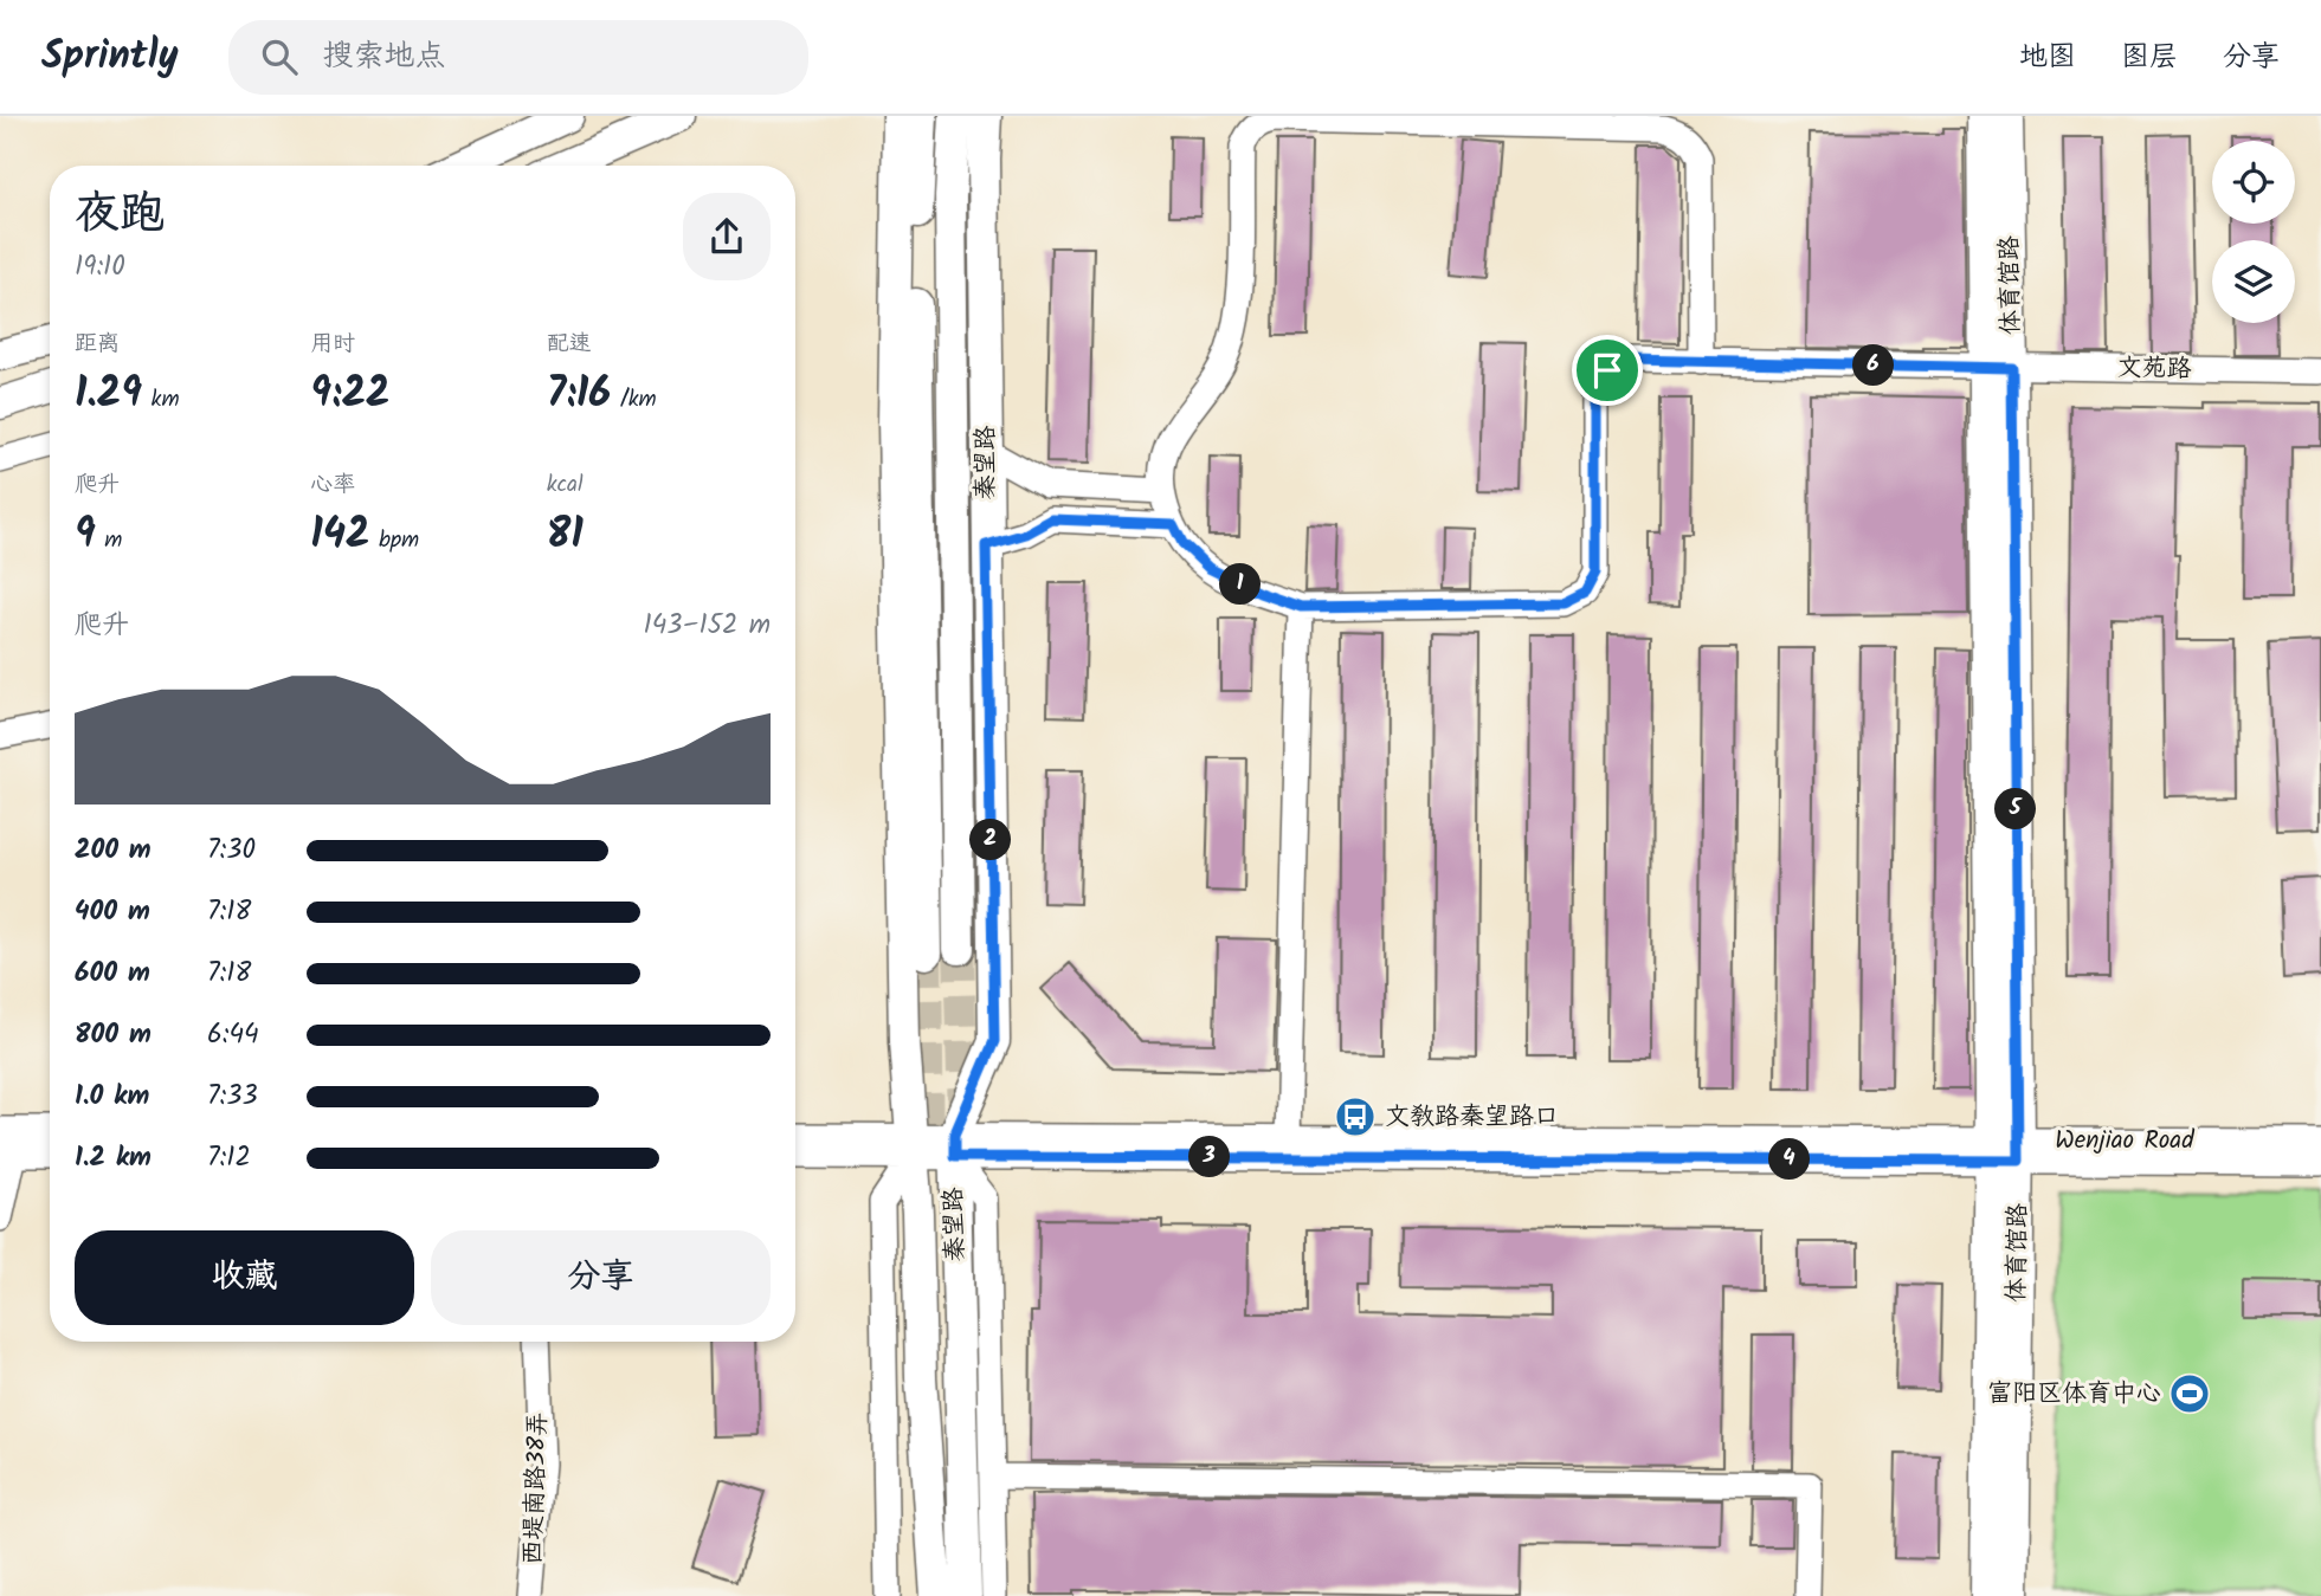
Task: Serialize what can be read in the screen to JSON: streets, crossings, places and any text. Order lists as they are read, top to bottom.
{
  "streets": {
    "main road": ["体育馆路", "秦望路"],
    "street": ["文苑路", "Wenjiao Road", "西堤南路38弄"]
  },
  "crossings": [
    ["体育馆路", "文苑路"],
    ["体育馆路", "Wenjiao Road"],
    ["秦望路", "Wenjiao Road"]
  ],
  "places": {
    "bus stop": ["文教路秦望路口"],
    "sports": ["富阳区体育中心"]
  },
  "page": {
    "header": "Sprintly",
    "search": "搜索地点",
    "nav": ["地图", "图层", "分享"],
    "heading": ["夜跑", "19:10"],
    "stats": [
      ["距离", "1.29 km"],
      ["用时", "9:22"],
      ["配速", "7:16 /km"],
      ["爬升", "9 m"],
      ["心率", "142 bpm"],
      ["kcal", "81"]
    ],
    "pins": [
      "6",
      "1",
      "5",
      "2",
      "3",
      "4"
    ],
    "chart": ["爬升", "143–152 m"],
    "list": [
      {
        "name": "200 m",
        "note": "7:30"
      },
      {
        "name": "400 m",
        "note": "7:18"
      },
      {
        "name": "600 m",
        "note": "7:18"
      },
      {
        "name": "800 m",
        "note": "6:44"
      },
      {
        "name": "1.0 km",
        "note": "7:33"
      },
      {
        "name": "1.2 km",
        "note": "7:12"
      }
    ],
    "buttons": ["收藏", "分享"]
  }
}
